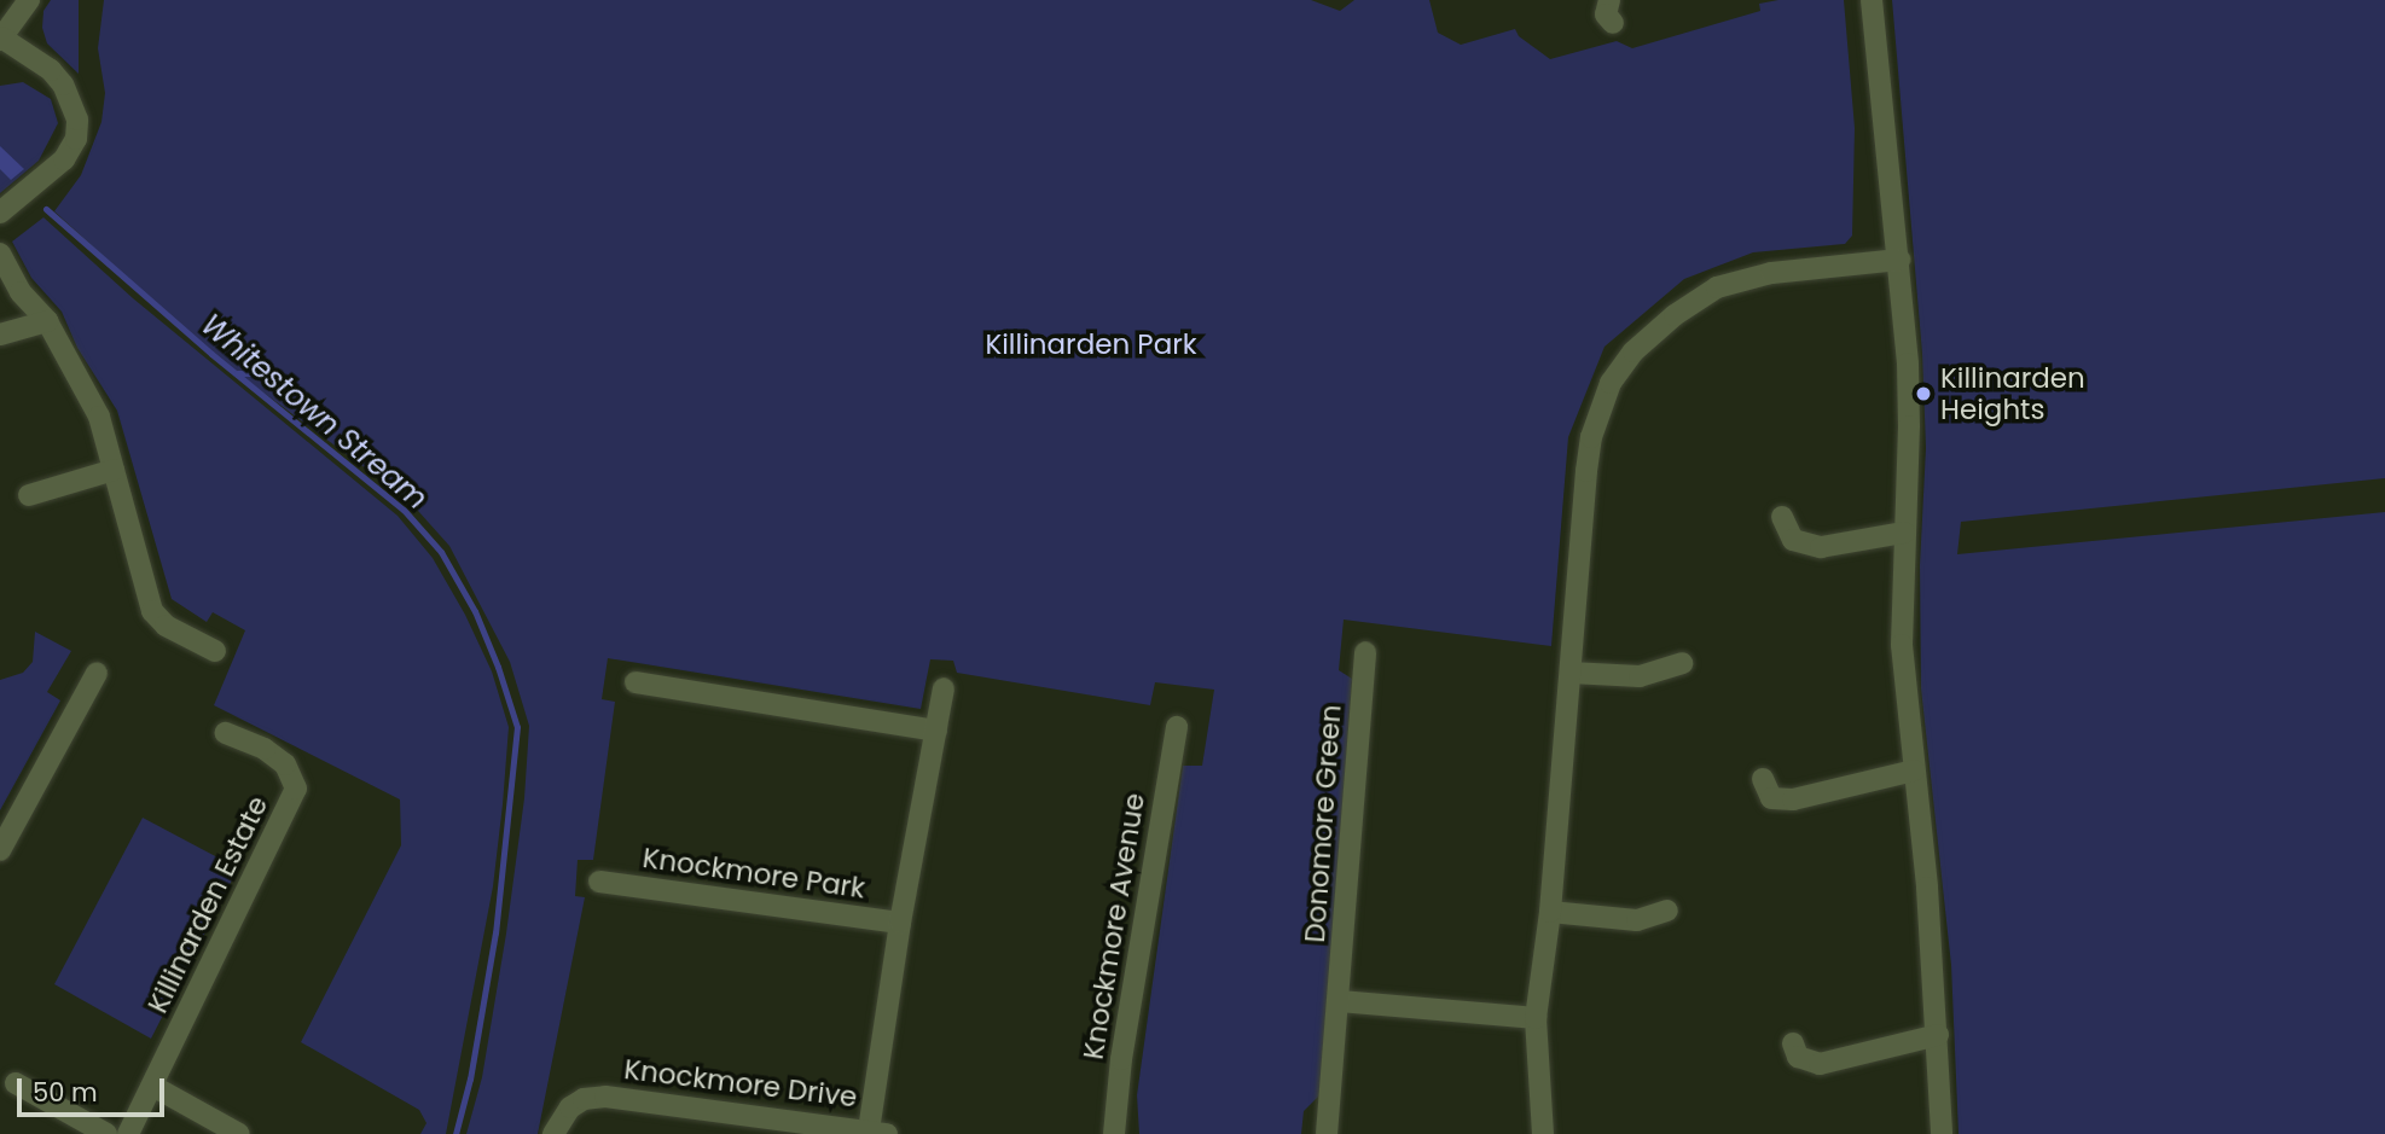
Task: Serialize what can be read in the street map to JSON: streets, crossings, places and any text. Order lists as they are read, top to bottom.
{
  "streets": {
    "street": [
      "Donomore Green",
      "Knockmore Park",
      "Killinarden Estate",
      "Knockmore Avenue",
      "Knockmore Drive"
    ]
  },
  "crossings": [
    ["Knockmore Park", "Knockmore Drive"]
  ],
  "water": ["Whitestown Stream"],
  "parks": ["Killinarden Park"],
  "places": ["Killinarden Heights"],
  "scale_bar": "50 m"
}
